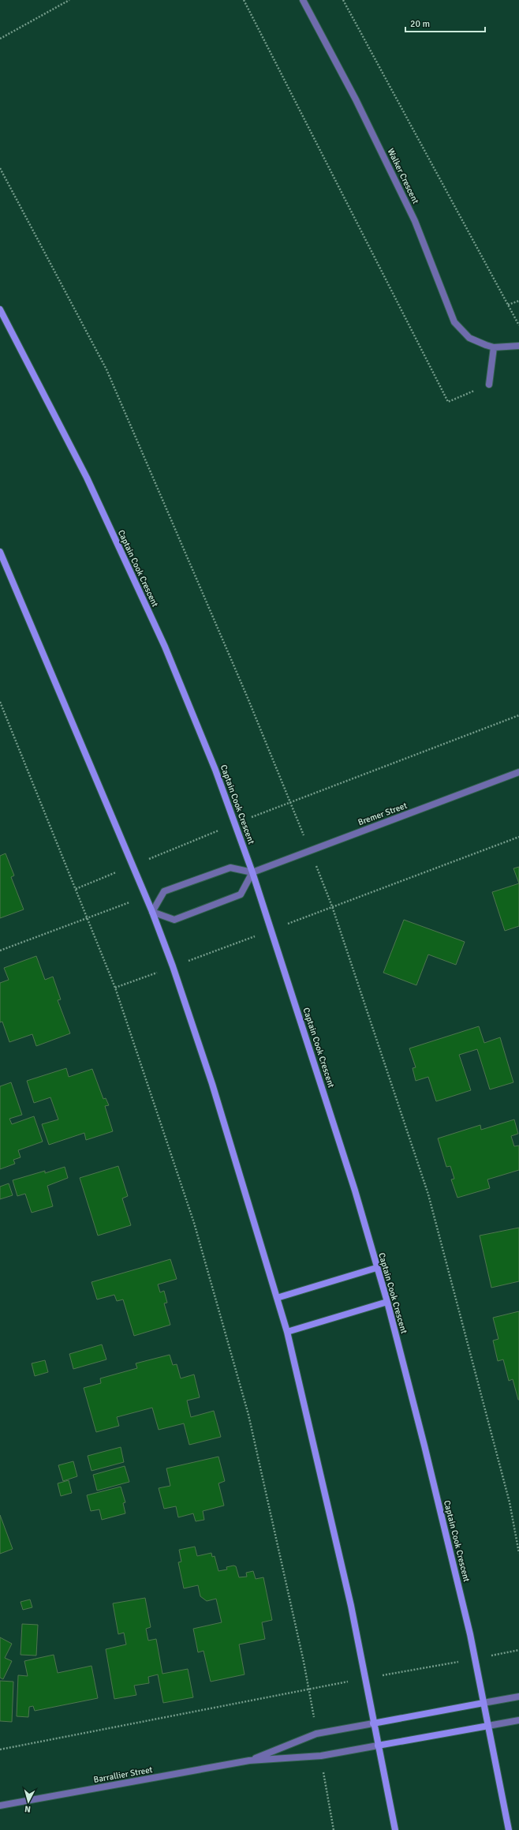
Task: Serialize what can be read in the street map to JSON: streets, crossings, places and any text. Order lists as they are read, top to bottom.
{
  "streets": {
    "main road": ["Captain Cook Crescent"],
    "street": ["Walker Crescent", "Bremer Street", "Barrallier Street"]
  },
  "crossings": [
    ["Captain Cook Crescent", "Bremer Street"]
  ],
  "scale_bar": "20 m",
  "north": "bottom"
}
